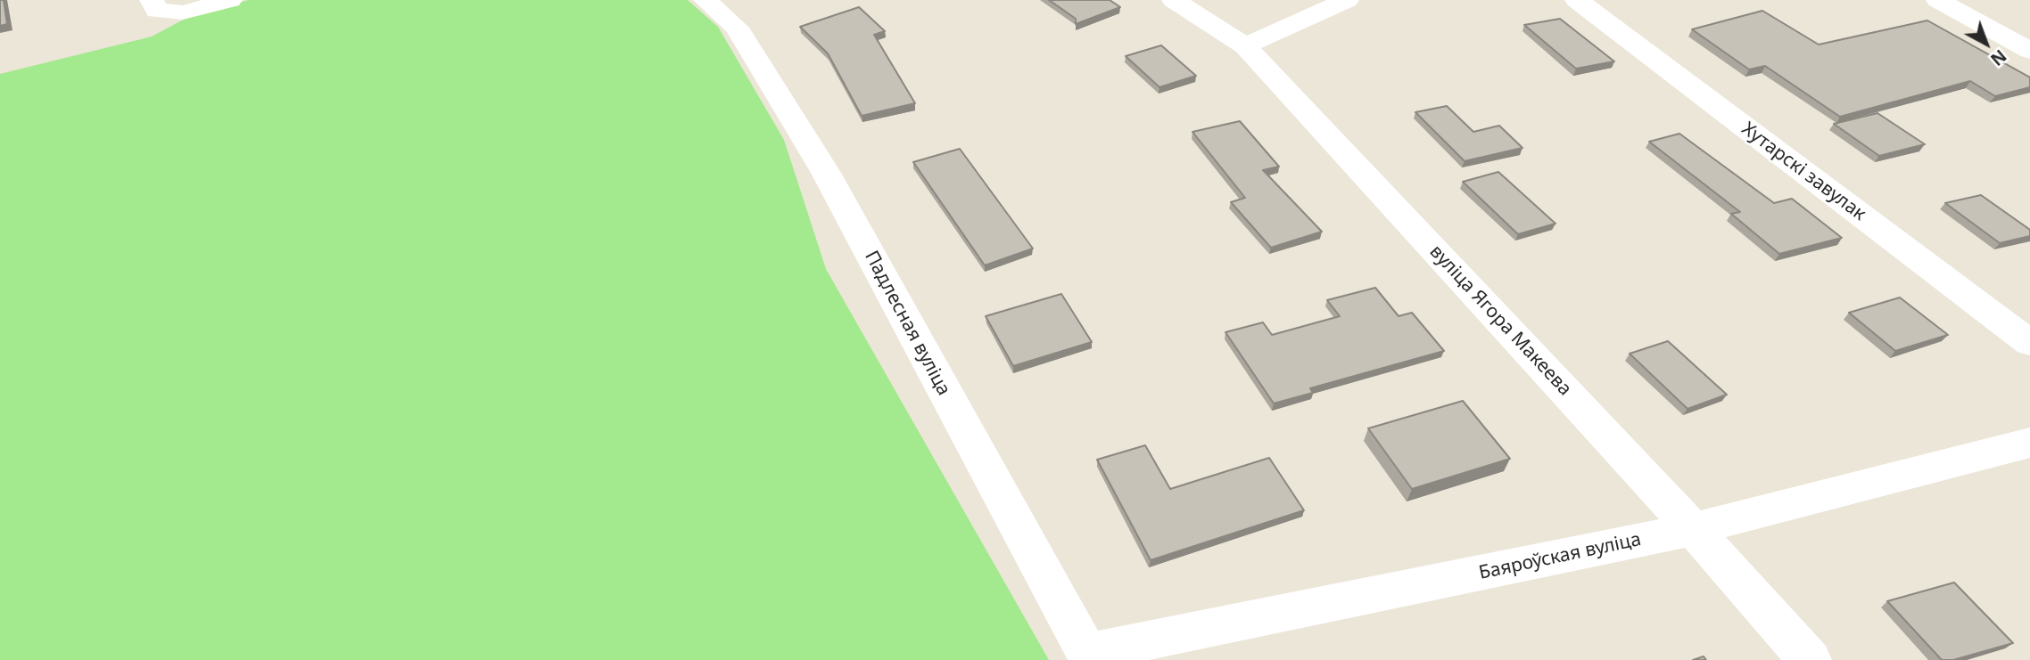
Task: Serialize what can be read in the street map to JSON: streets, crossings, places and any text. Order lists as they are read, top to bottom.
{
  "streets": {
    "street": [
      "Хутарскі завулак",
      "вуліца Ягора Макеева",
      "Падлесная вуліца",
      "Баяроўская вуліца"
    ]
  },
  "crossings": [
    ["вуліца Ягора Макеева", "Баяроўская вуліца"],
    ["Падлесная вуліца", "Баяроўская вуліца"]
  ],
  "north": "bottom right"
}
